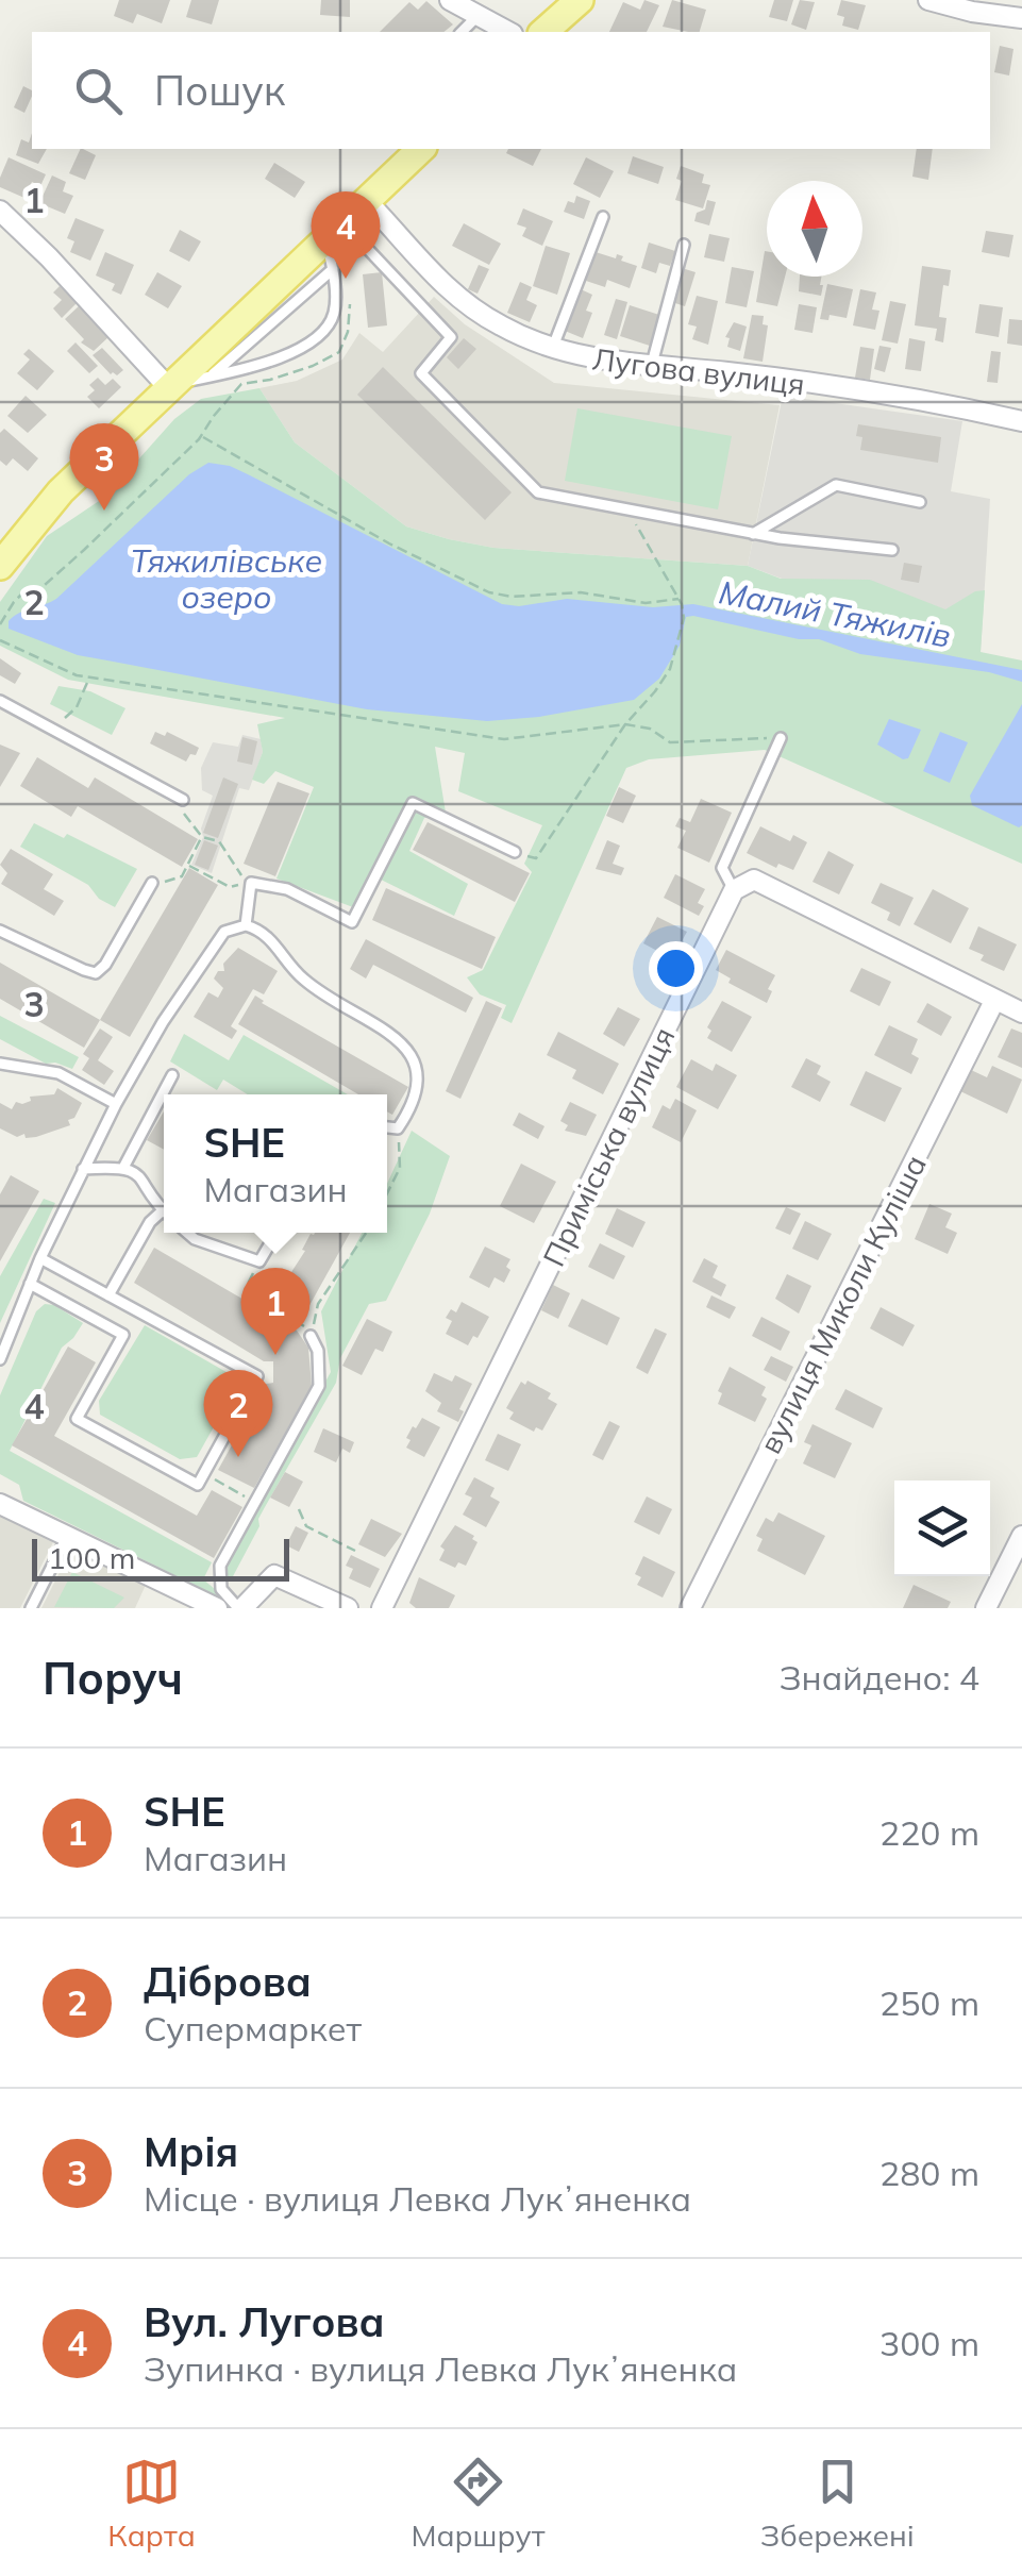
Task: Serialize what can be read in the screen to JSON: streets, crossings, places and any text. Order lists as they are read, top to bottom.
{
  "streets": {
    "street": ["Лугова вулиця", "Приміська вулиця", "вулиця Миколи Куліша"]
  },
  "water": ["Тяжилівське озеро", "Малий Тяжилів"],
  "scale_bar": "100 m",
  "north": "top",
  "page": {
    "search": "Пошук",
    "pins": [
      "4",
      "3",
      "1",
      "2"
    ],
    "popup": ["SHE", "Магазин"],
    "scale": "100 m",
    "heading": ["Поруч", "Знайдено: 4"],
    "list": [
      {
        "mark": "1",
        "name": "SHE",
        "note": "Магазин",
        "value": "220 m"
      },
      {
        "mark": "2",
        "name": "Діброва",
        "note": "Супермаркет",
        "value": "250 m"
      },
      {
        "mark": "3",
        "name": "Мрія",
        "note": "Місце · вулиця Левка Лукʼяненка",
        "value": "280 m"
      },
      {
        "mark": "4",
        "name": "Вул. Лугова",
        "note": "Зупинка · вулиця Левка Лукʼяненка",
        "value": "300 m"
      }
    ],
    "nav": ["Карта", "Маршрут", "Збережені"]
  },
  "grid": {
    "rows": [
      "1",
      "2",
      "3",
      "4"
    ]
  }
}
